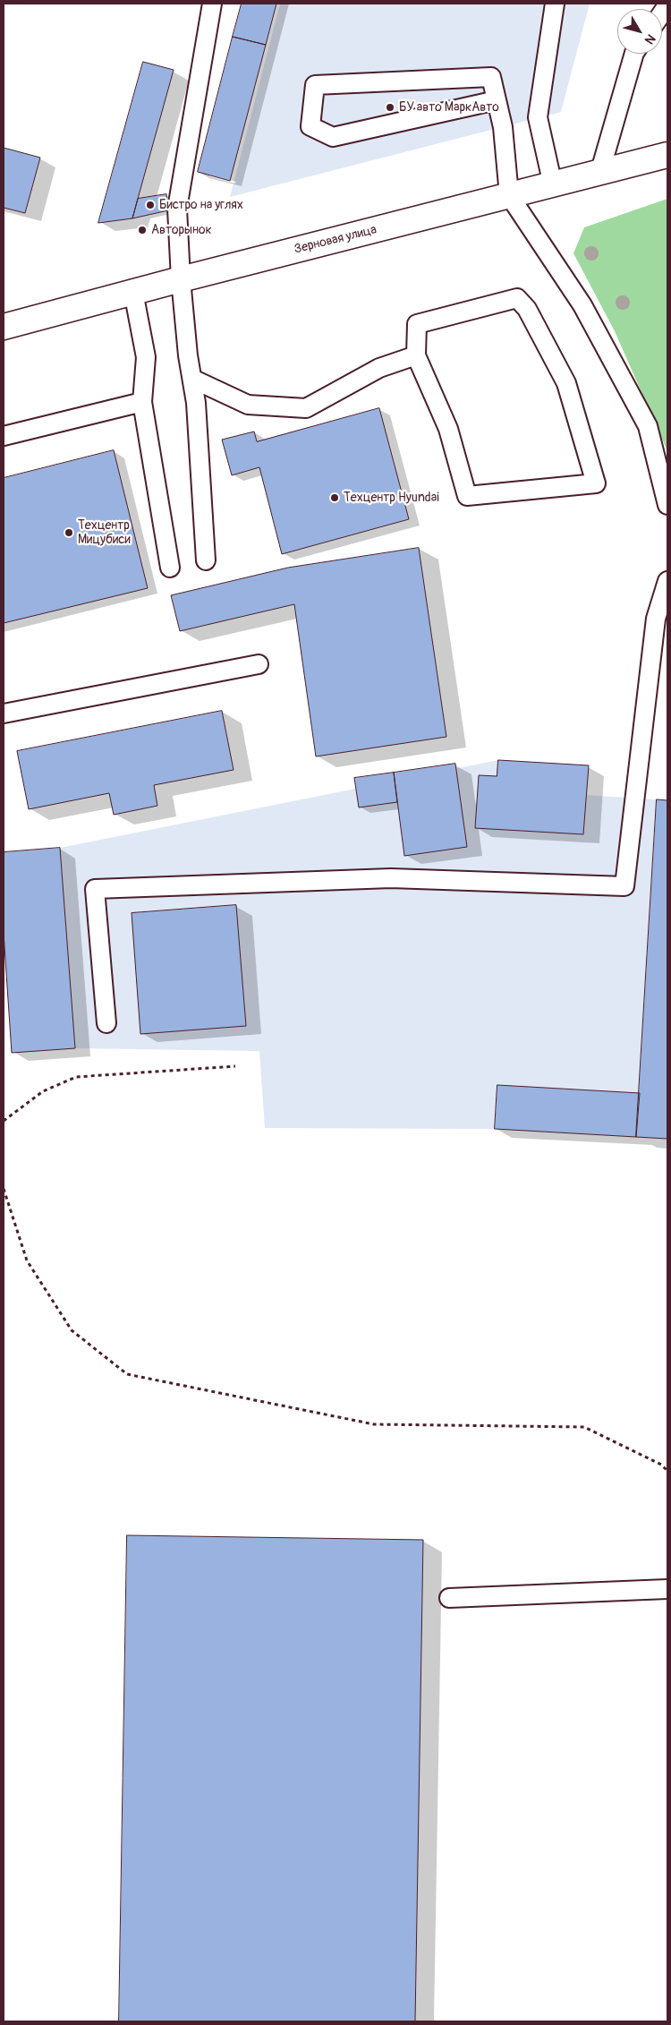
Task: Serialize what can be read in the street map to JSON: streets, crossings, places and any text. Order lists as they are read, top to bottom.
{
  "streets": {
    "main road": ["Зерновая улица"]
  },
  "places": [
    "БУ авто МаркАвто",
    "Бистро на углях",
    "Авторынок",
    "Техцентр Hyundai",
    "Техцентр Мицубиси"
  ],
  "north": "bottom right"
}
